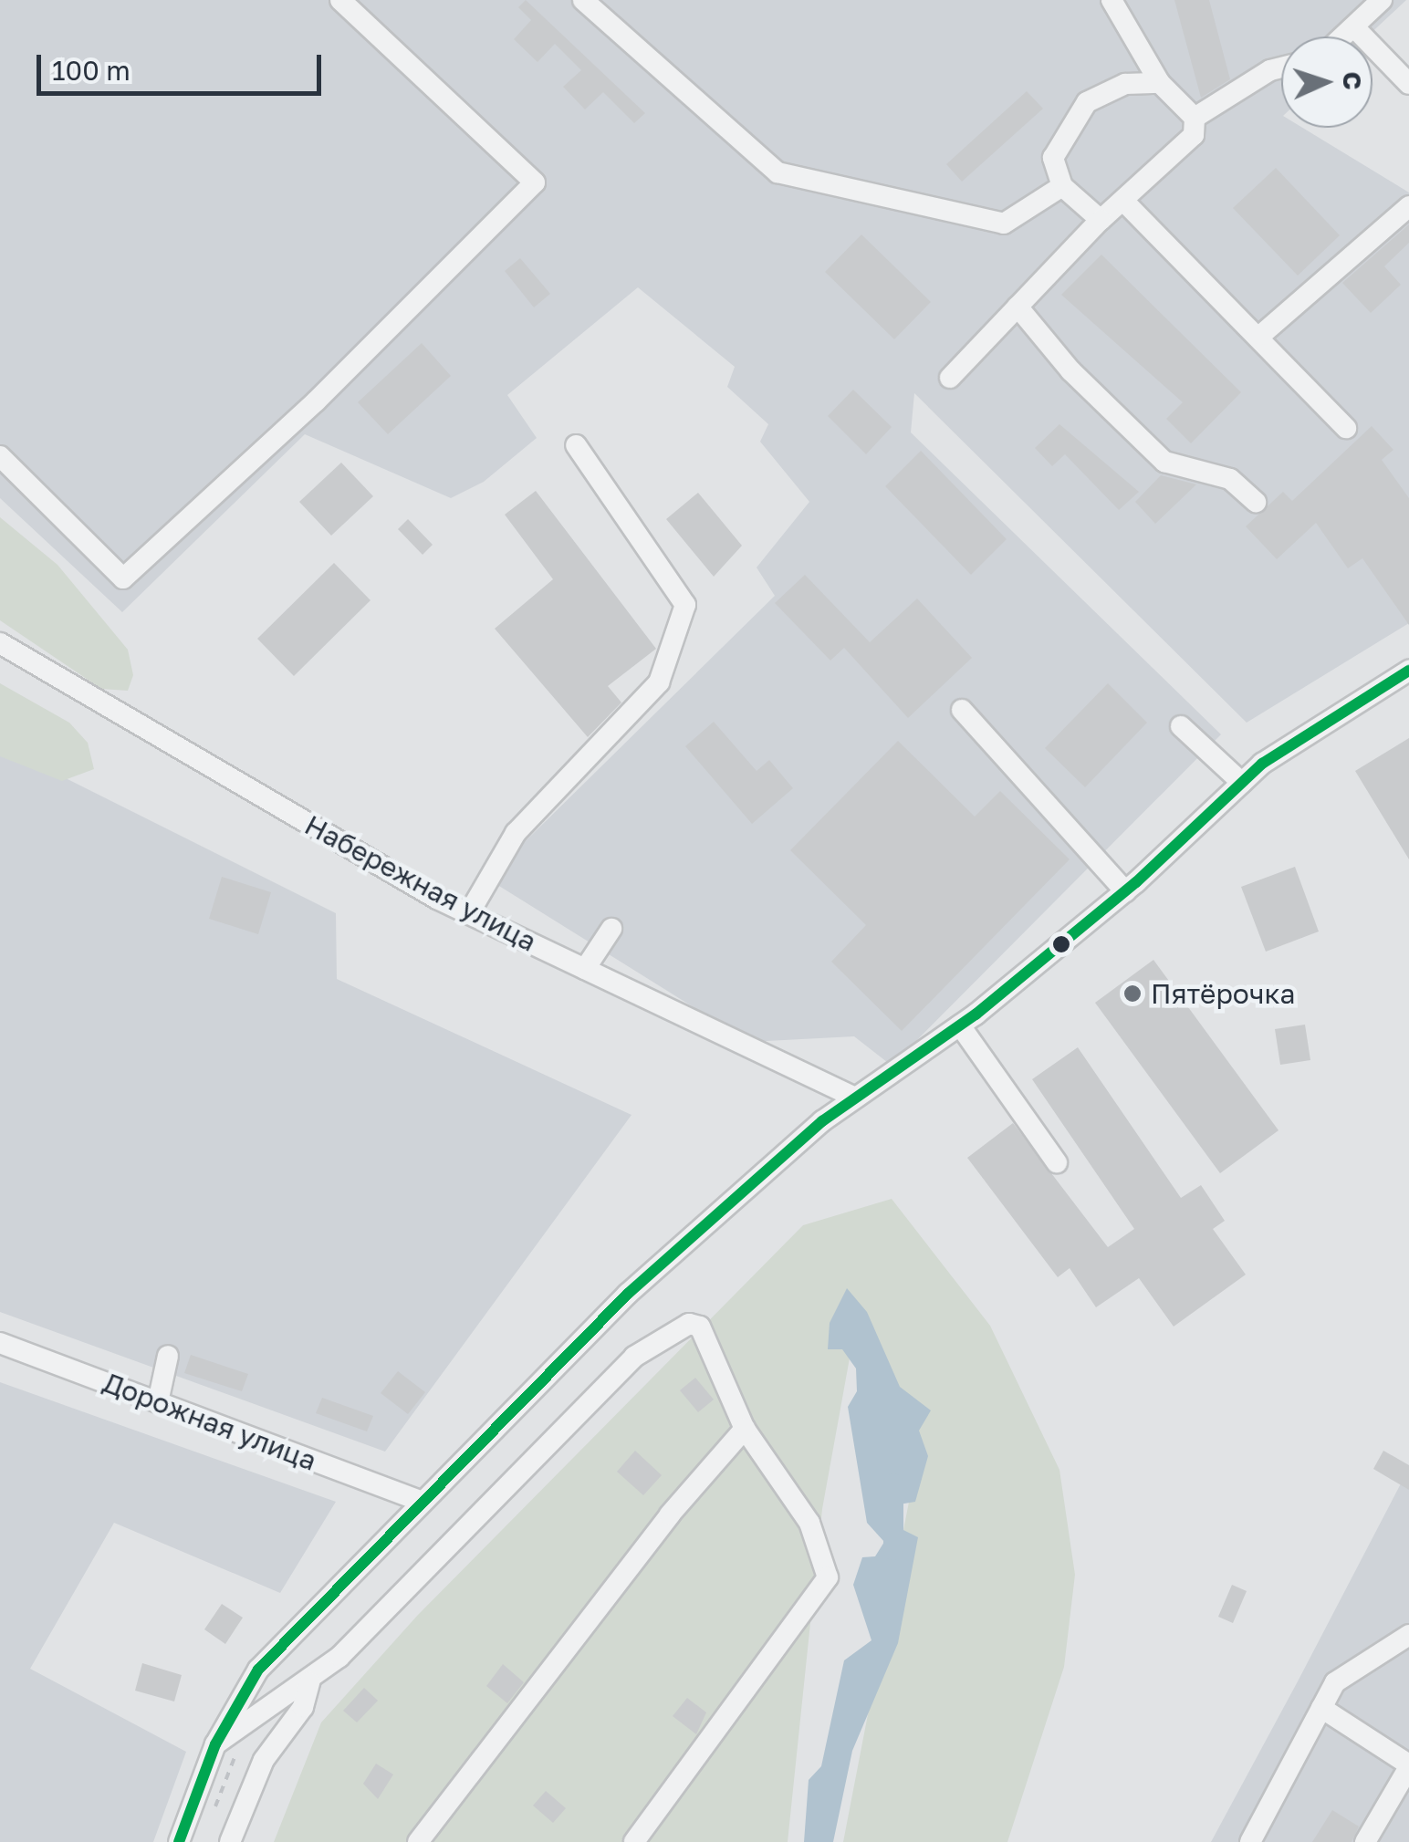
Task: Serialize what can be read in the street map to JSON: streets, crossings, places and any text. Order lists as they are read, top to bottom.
{
  "streets": {
    "street": ["Набережная улица", "Дорожная улица"]
  },
  "places": ["Пятёрочка"],
  "scale_bar": "100 m",
  "north": "right"
}
